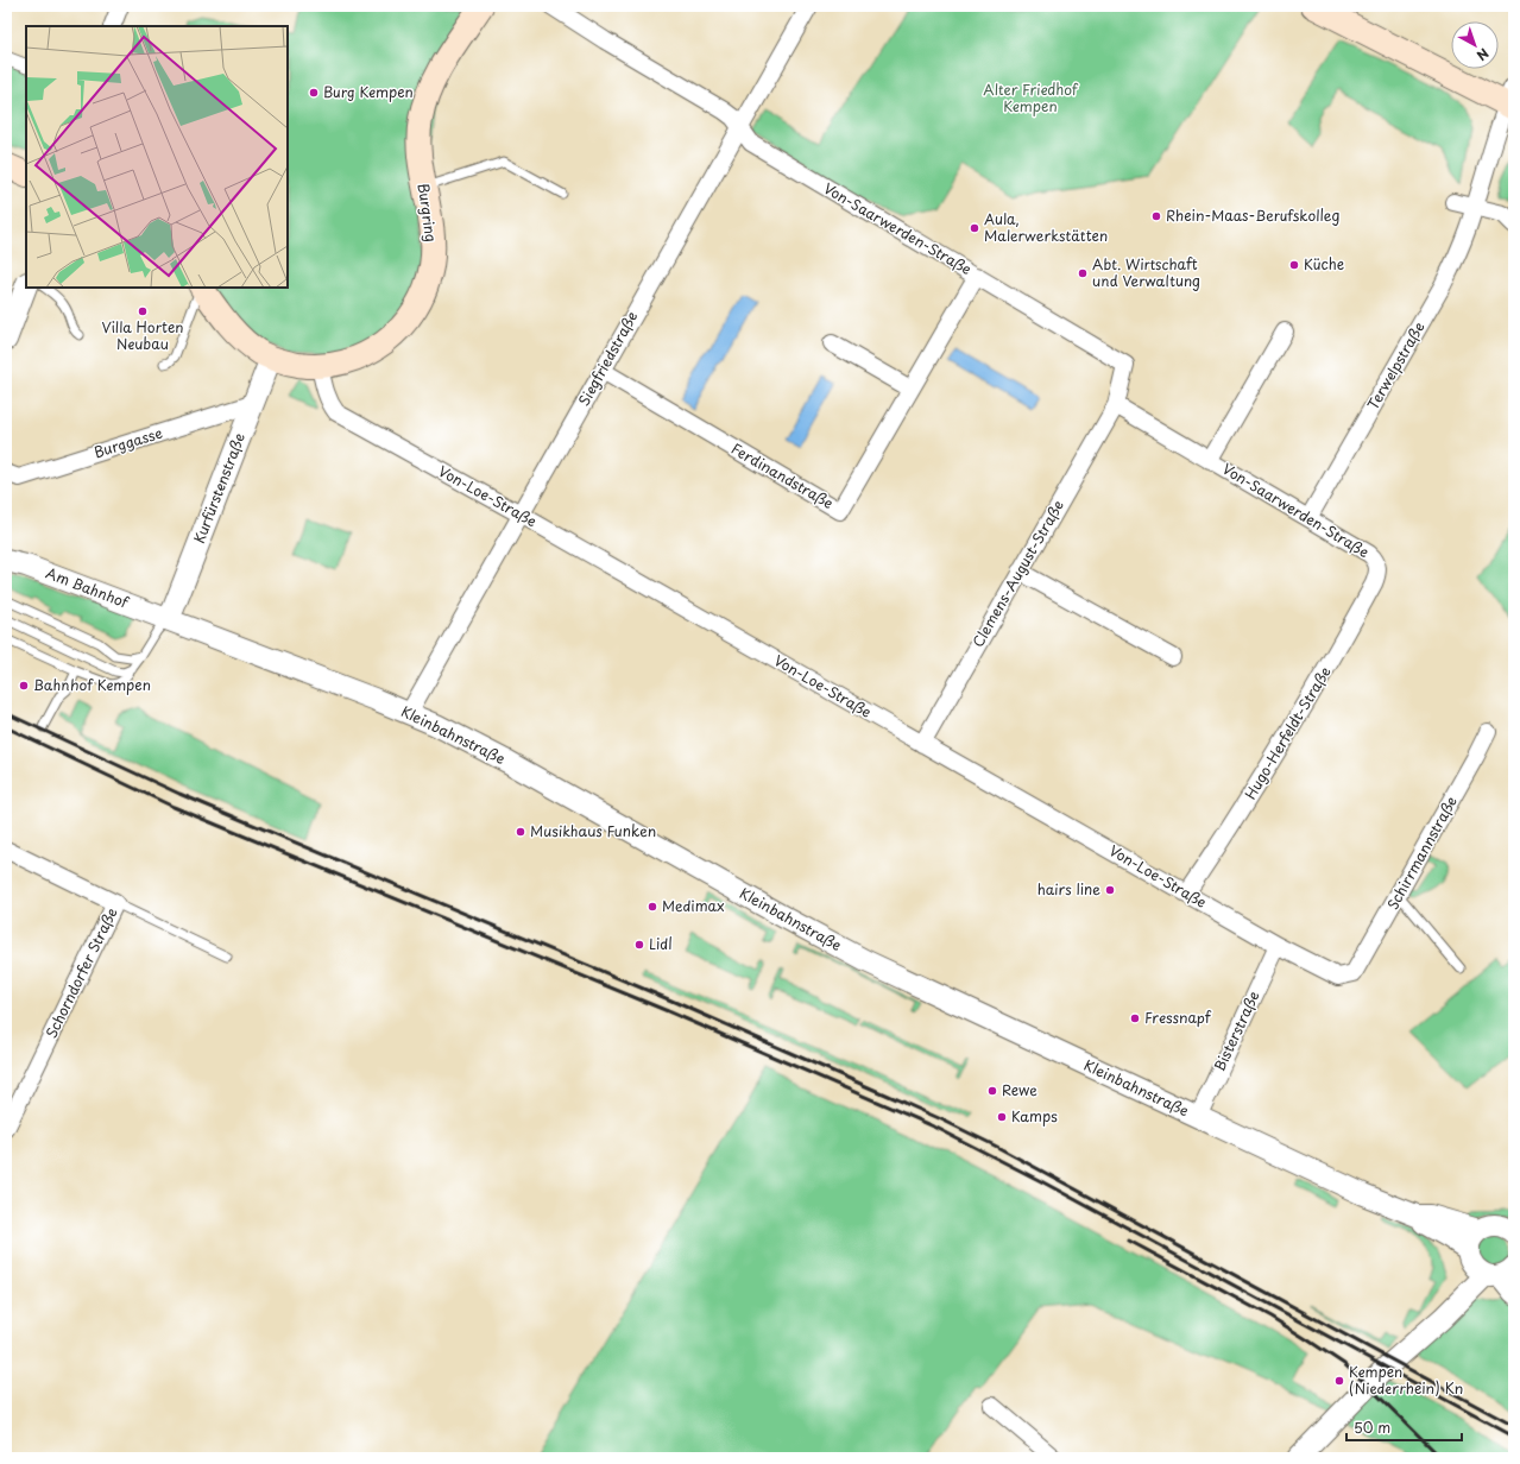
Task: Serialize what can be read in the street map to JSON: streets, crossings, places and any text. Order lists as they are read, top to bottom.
{
  "streets": {
    "main road": ["Burgring"],
    "street": [
      "Von-Saarwerden-Straße",
      "Siegfriedstraße",
      "Terwelpstraße",
      "Burggasse",
      "Ferdinandstraße",
      "Kurfürstenstraße",
      "Von-Loe-Straße",
      "Clemens-August-Straße",
      "Am Bahnhof",
      "Hugo-Herfeldt-Straße",
      "Kleinbahnstraße",
      "Schirrmannstraße",
      "Schorndorfer Straße",
      "Bisterstraße"
    ]
  },
  "crossings": [
    ["Burgring", "Kurfürstenstraße"],
    ["Burgring", "Von-Loe-Straße"],
    ["Von-Saarwerden-Straße", "Siegfriedstraße"],
    ["Von-Saarwerden-Straße", "Terwelpstraße"],
    ["Von-Saarwerden-Straße", "Ferdinandstraße"],
    ["Von-Saarwerden-Straße", "Clemens-August-Straße"],
    ["Von-Saarwerden-Straße", "Hugo-Herfeldt-Straße"],
    ["Siegfriedstraße", "Ferdinandstraße"],
    ["Siegfriedstraße", "Von-Loe-Straße"],
    ["Siegfriedstraße", "Kleinbahnstraße"],
    ["Burggasse", "Kurfürstenstraße"],
    ["Kurfürstenstraße", "Am Bahnhof"],
    ["Kurfürstenstraße", "Kleinbahnstraße"],
    ["Von-Loe-Straße", "Clemens-August-Straße"],
    ["Von-Loe-Straße", "Hugo-Herfeldt-Straße"],
    ["Von-Loe-Straße", "Schirrmannstraße"],
    ["Von-Loe-Straße", "Bisterstraße"],
    ["Am Bahnhof", "Kleinbahnstraße"],
    ["Kleinbahnstraße", "Bisterstraße"]
  ],
  "parks": ["Alter Friedhof Kempen"],
  "places": [
    "Burg Kempen",
    "Rhein-Maas-Berufskolleg",
    "Aula, Malerwerkstätten",
    "Küche",
    "Abt. Wirtschaft und Verwaltung",
    "Villa Horten Neubau",
    "Bahnhof Kempen",
    "Musikhaus Funken",
    "hairs line",
    "Medimax",
    "Lidl",
    "Fressnapf",
    "Rewe",
    "Kamps",
    "Kempen (Niederrhein) Kn"
  ],
  "scale_bar": "50 m",
  "north": "bottom right"
}
